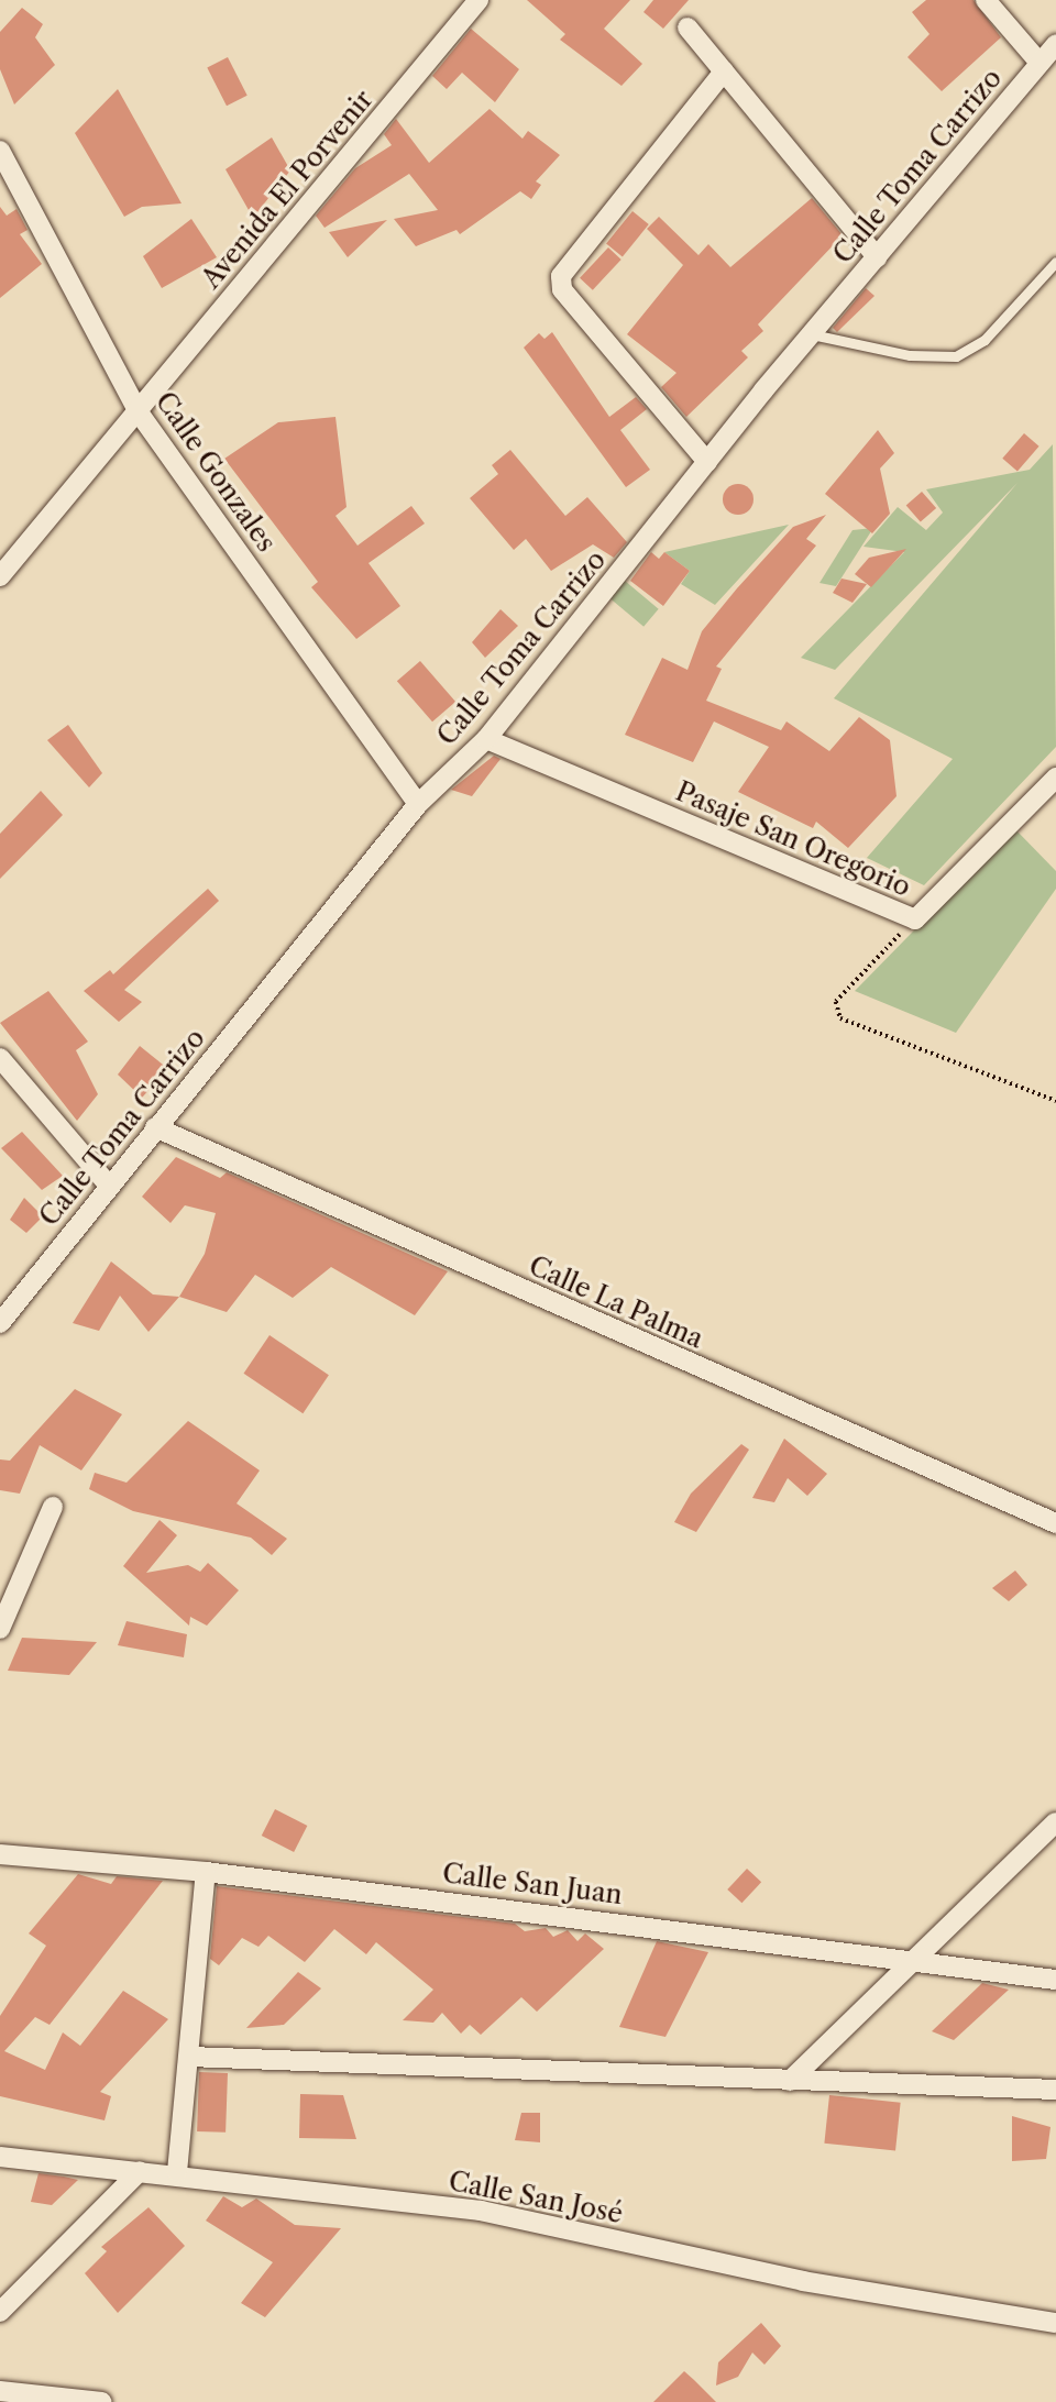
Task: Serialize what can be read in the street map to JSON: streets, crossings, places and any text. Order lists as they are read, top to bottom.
{
  "streets": {
    "street": [
      "Calle Toma Carrizo",
      "Avenida El Porvenir",
      "Calle Gonzales",
      "Pasaje San Oregorio",
      "Calle La Palma",
      "Calle San Juan",
      "Calle San José"
    ]
  },
  "crossings": [
    ["Calle Toma Carrizo", "Calle Gonzales"],
    ["Calle Toma Carrizo", "Pasaje San Oregorio"],
    ["Calle Toma Carrizo", "Calle La Palma"],
    ["Avenida El Porvenir", "Calle Gonzales"]
  ]
}
